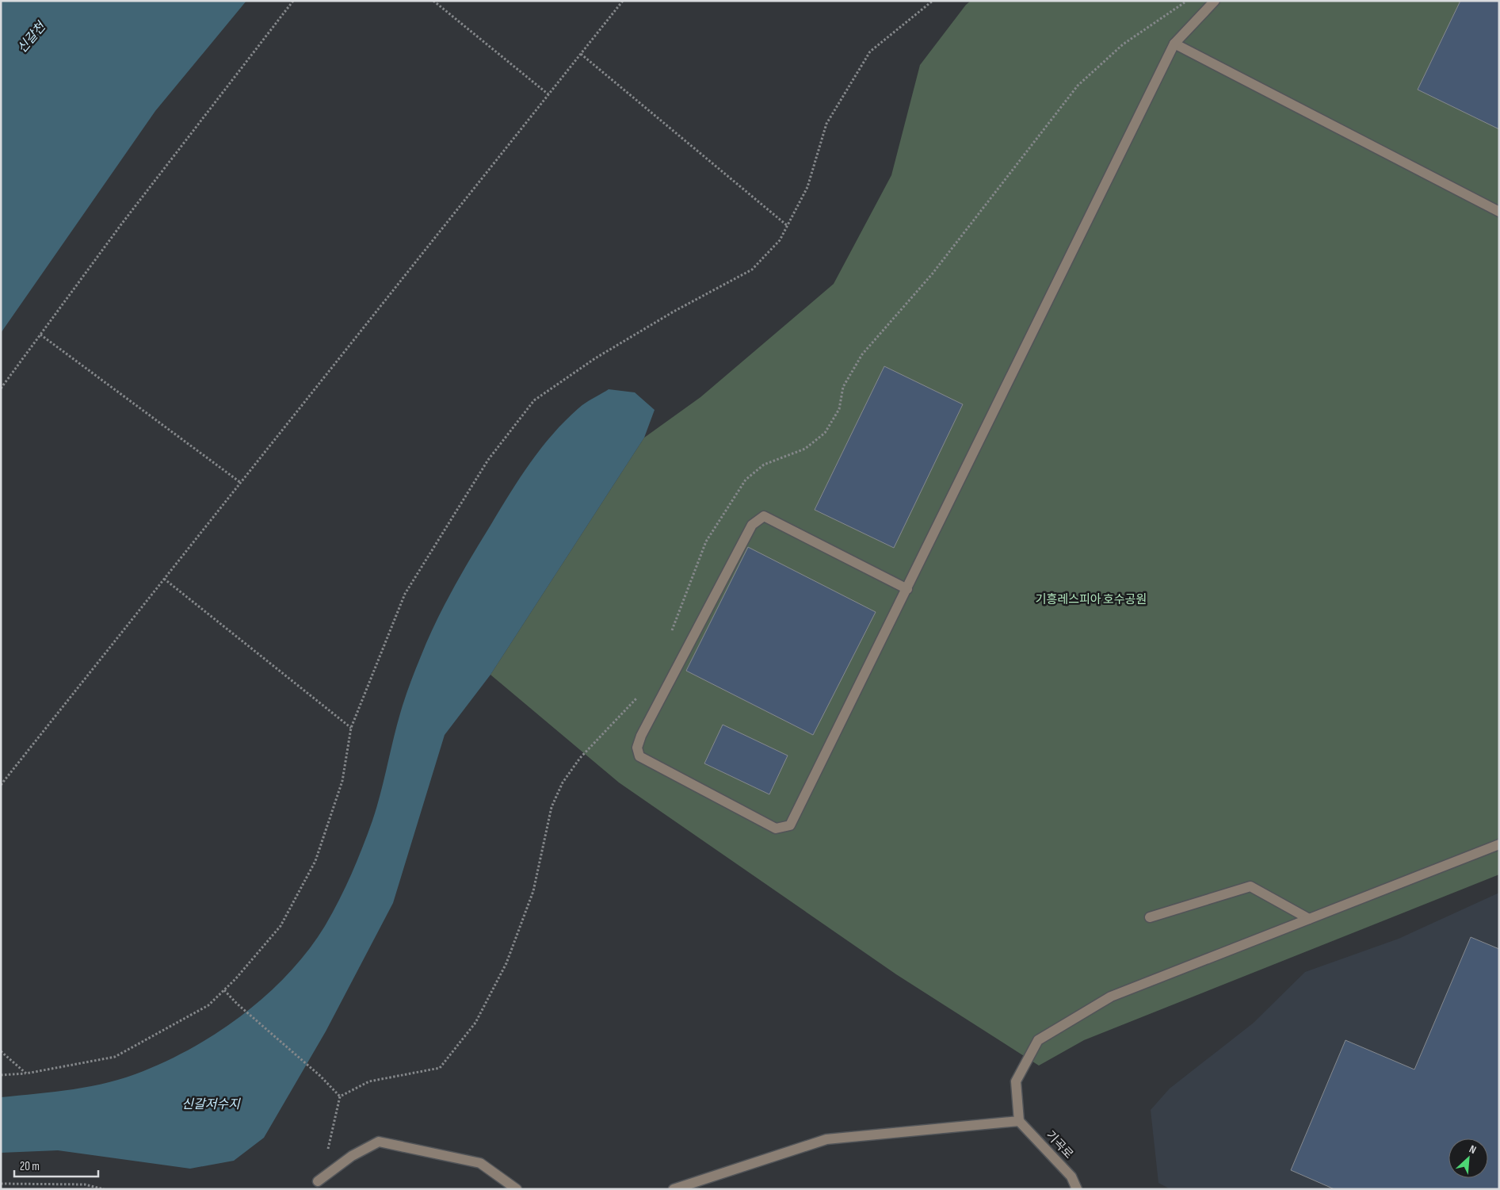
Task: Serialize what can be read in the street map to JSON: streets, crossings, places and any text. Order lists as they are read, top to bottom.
{
  "streets": {
    "lane": ["기곡로"]
  },
  "water": ["신갈천", "신갈저수지"],
  "parks": ["기흥레스피아 호수공원"],
  "scale_bar": "20 m",
  "north": "top right"
}
